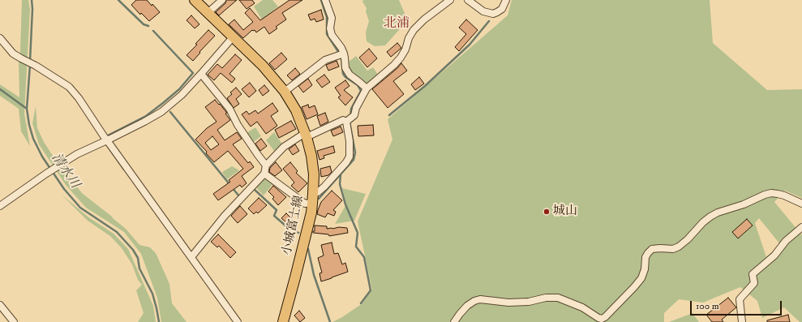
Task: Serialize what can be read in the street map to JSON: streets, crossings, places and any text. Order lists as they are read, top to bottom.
{
  "streets": {
    "main road": ["小城富士線"]
  },
  "districts": ["北浦"],
  "water": ["清水川"],
  "places": ["城山"],
  "scale_bar": "100 m"
}
